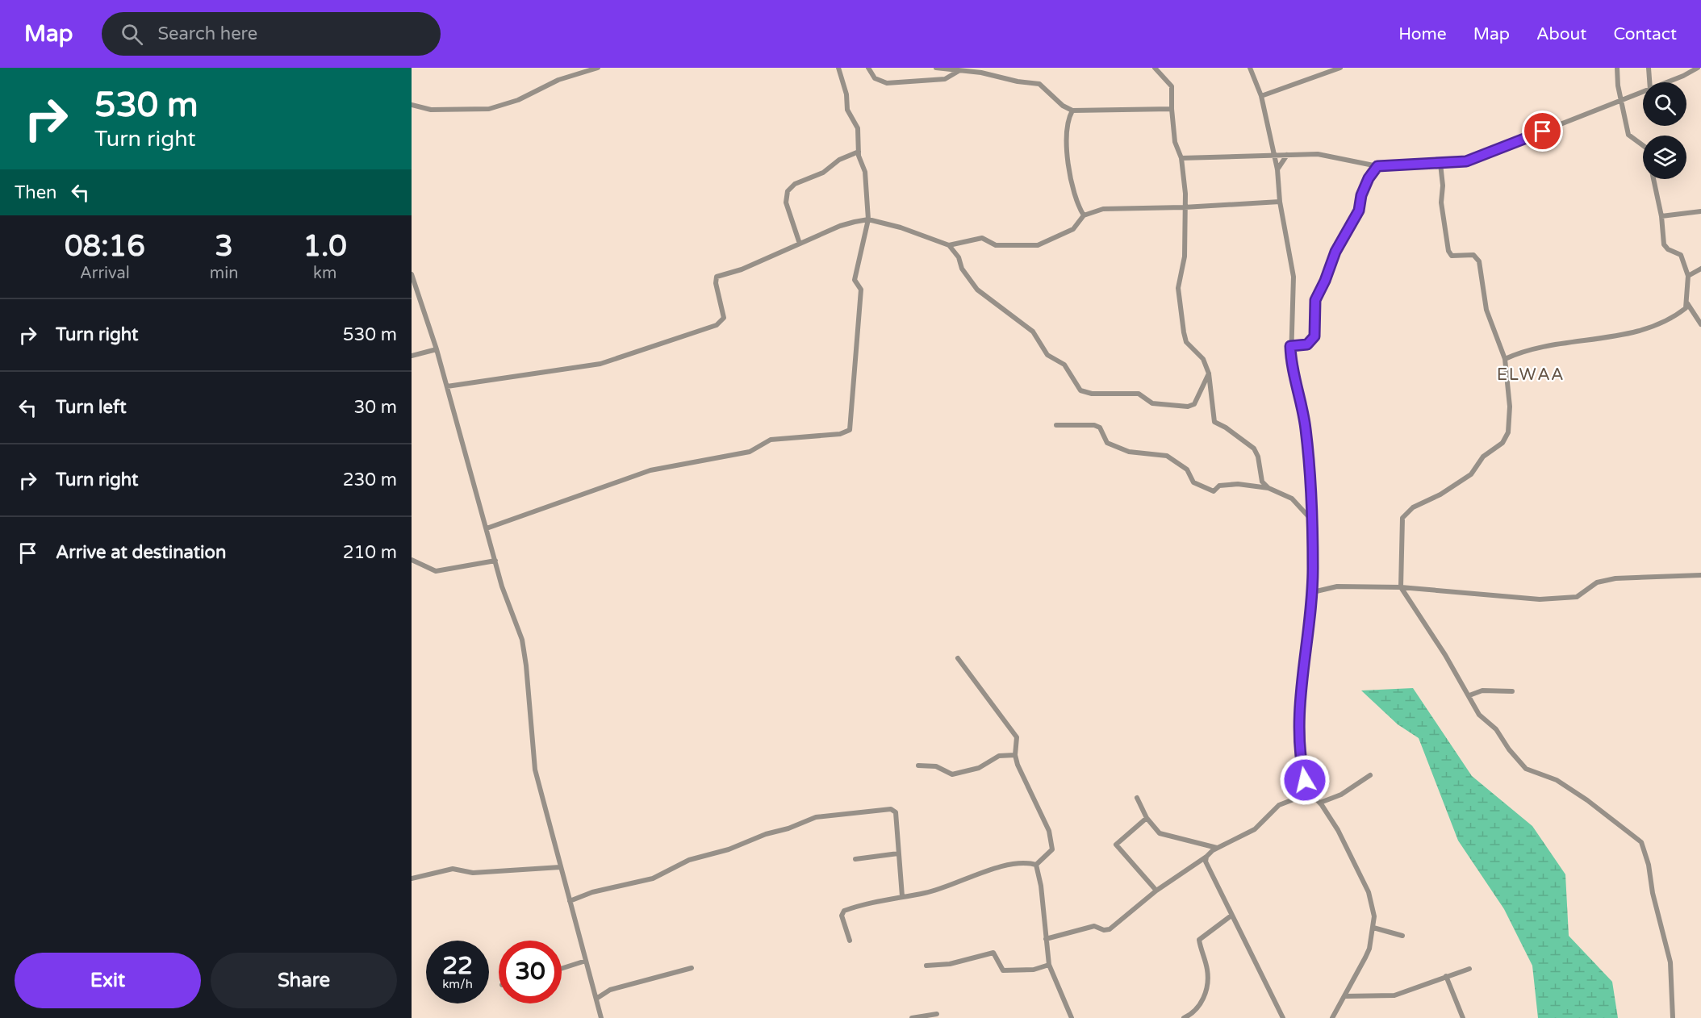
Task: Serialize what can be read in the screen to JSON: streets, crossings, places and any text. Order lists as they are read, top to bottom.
{
  "districts": ["ELWAA"],
  "page": {
    "header": "Map",
    "search": "Search here",
    "nav": [
      "Home",
      "Map",
      "About",
      "Contact"
    ],
    "turn": ["530 m", "Turn right"],
    "then": "Then",
    "eta": [
      "08:16",
      "Arrival",
      "3",
      "min",
      "1.0",
      "km"
    ],
    "list": [
      {
        "name": "Turn right",
        "value": "530 m"
      },
      {
        "name": "Turn left",
        "value": "30 m"
      },
      {
        "name": "Turn right",
        "value": "230 m"
      },
      {
        "name": "Arrive at destination",
        "value": "210 m"
      }
    ],
    "speed": "22 km/h",
    "limit": "30",
    "buttons": ["Exit", "Share"]
  }
}
